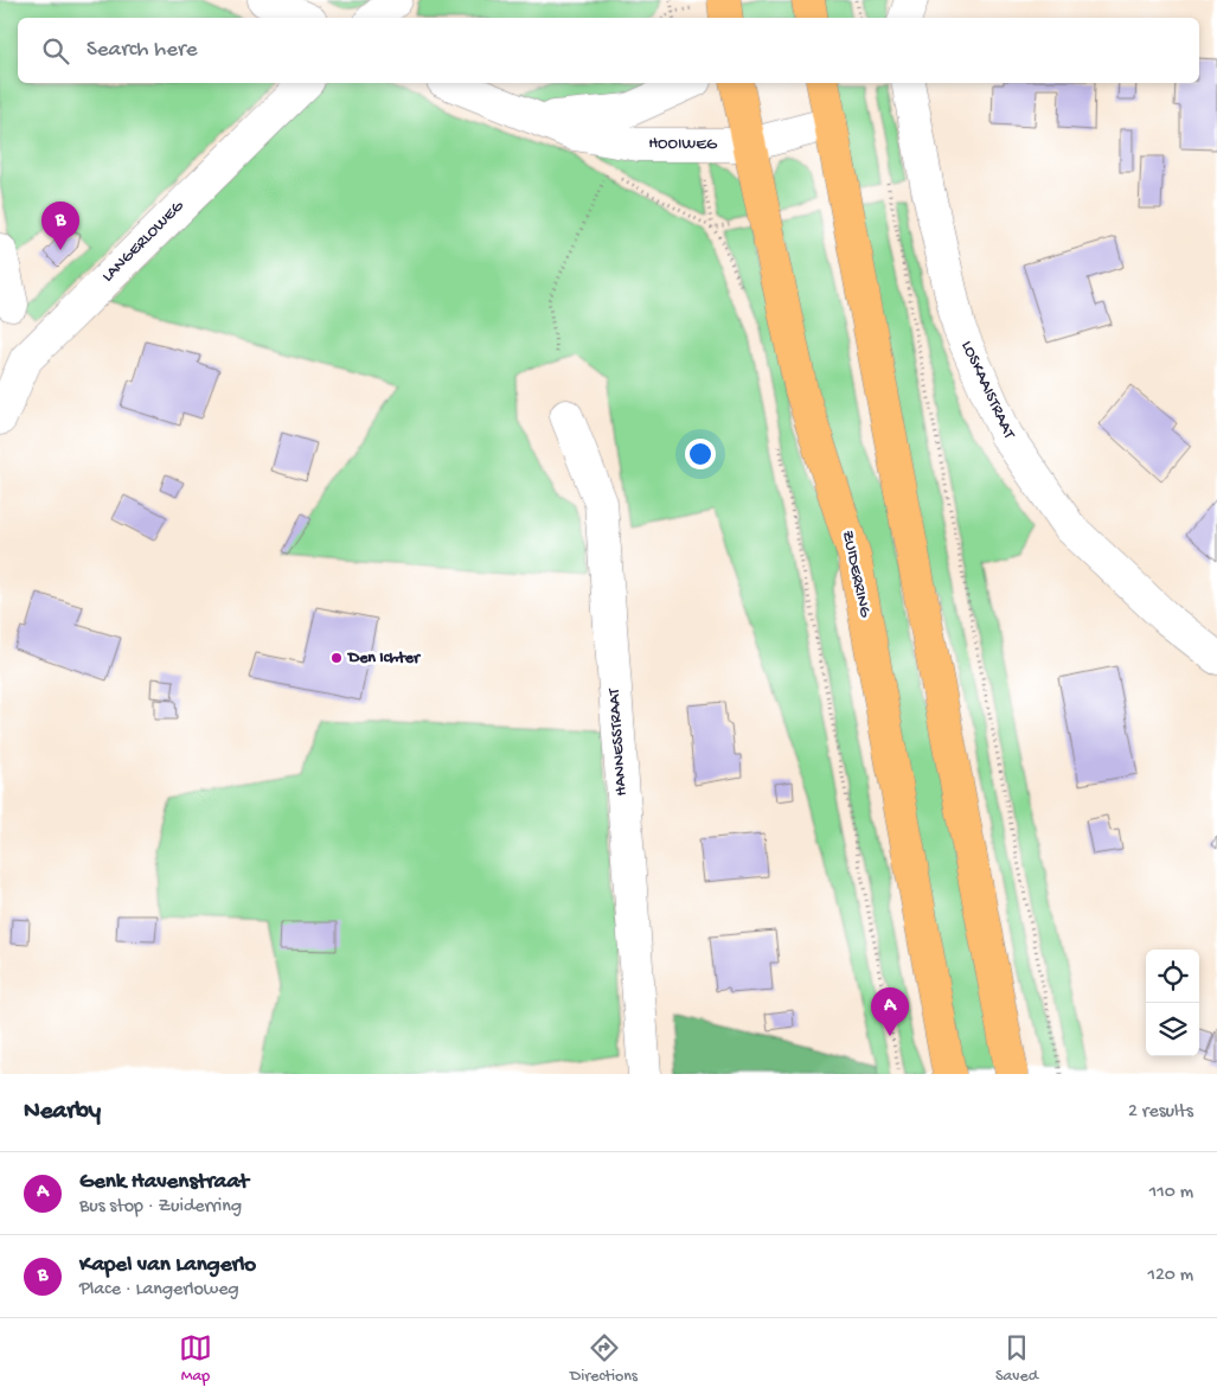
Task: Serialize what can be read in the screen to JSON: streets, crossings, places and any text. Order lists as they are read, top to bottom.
{
  "streets": {
    "main road": ["ZUIDERRING"],
    "street": [
      "HOOIWEG",
      "LANGERLOWEG",
      "LOSKAAISTRAAT",
      "HANNESSTRAAT"
    ]
  },
  "crossings": [
    ["HOOIWEG", "ZUIDERRING"]
  ],
  "places": ["Den Ichter"],
  "page": {
    "search": "Search here",
    "pins": ["B", "A"],
    "heading": ["Nearby", "2 results"],
    "list": [
      {
        "mark": "A",
        "name": "Genk Havenstraat",
        "note": "Bus stop · Zuiderring",
        "value": "110 m"
      },
      {
        "mark": "B",
        "name": "Kapel van Langerlo",
        "note": "Place · Langerloweg",
        "value": "120 m"
      }
    ],
    "nav": ["Map", "Directions", "Saved"]
  }
}
